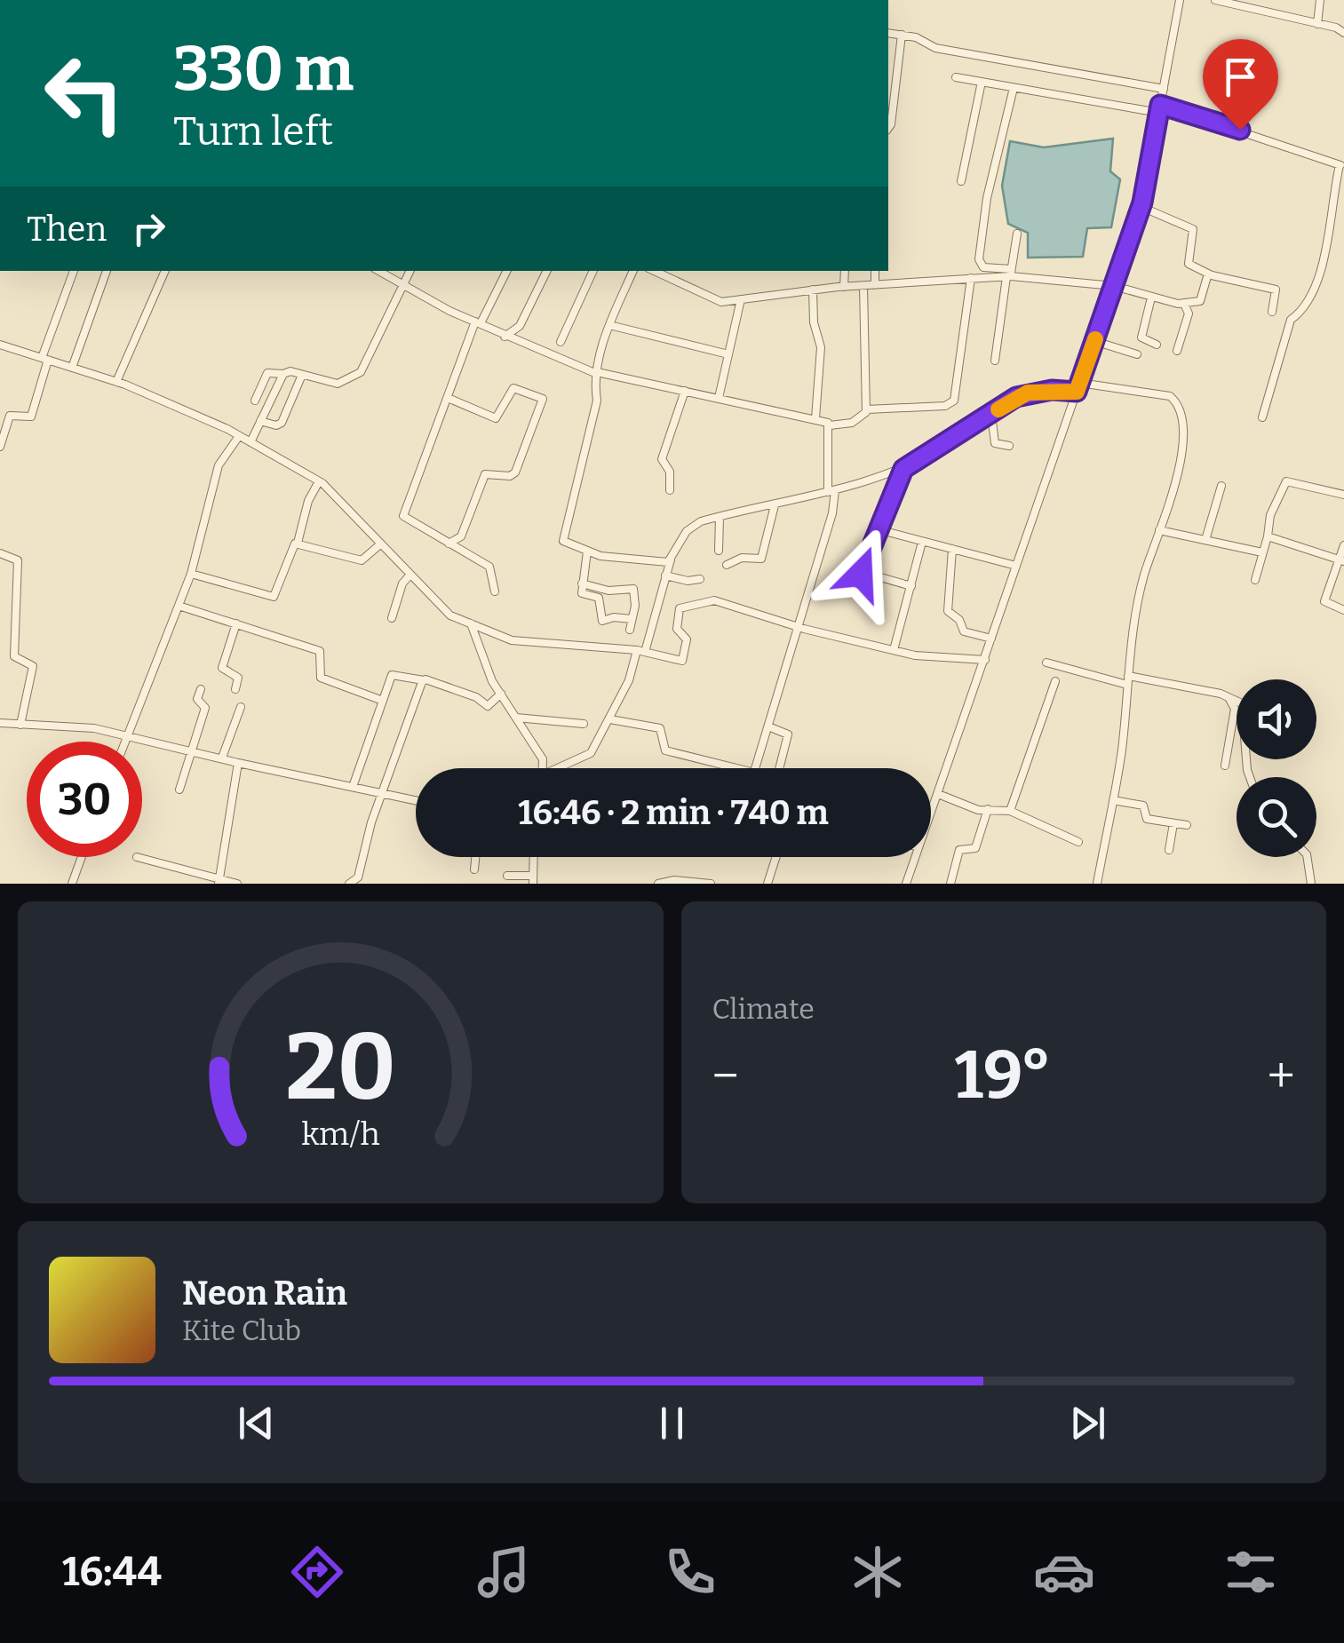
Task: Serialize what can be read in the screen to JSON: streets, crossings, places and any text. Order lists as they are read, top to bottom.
{
  "page": {
    "turn": ["330 m", "Turn left"],
    "then": "Then",
    "limit": "30",
    "trip": "16:46 · 2 min · 740 m",
    "tile": "Climate",
    "heat": ["−", "19°", "+"],
    "song": ["Neon Rain", "Kite Club"],
    "tabs": "16:44",
    "gauge": ["20", "km/h"]
  }
}
